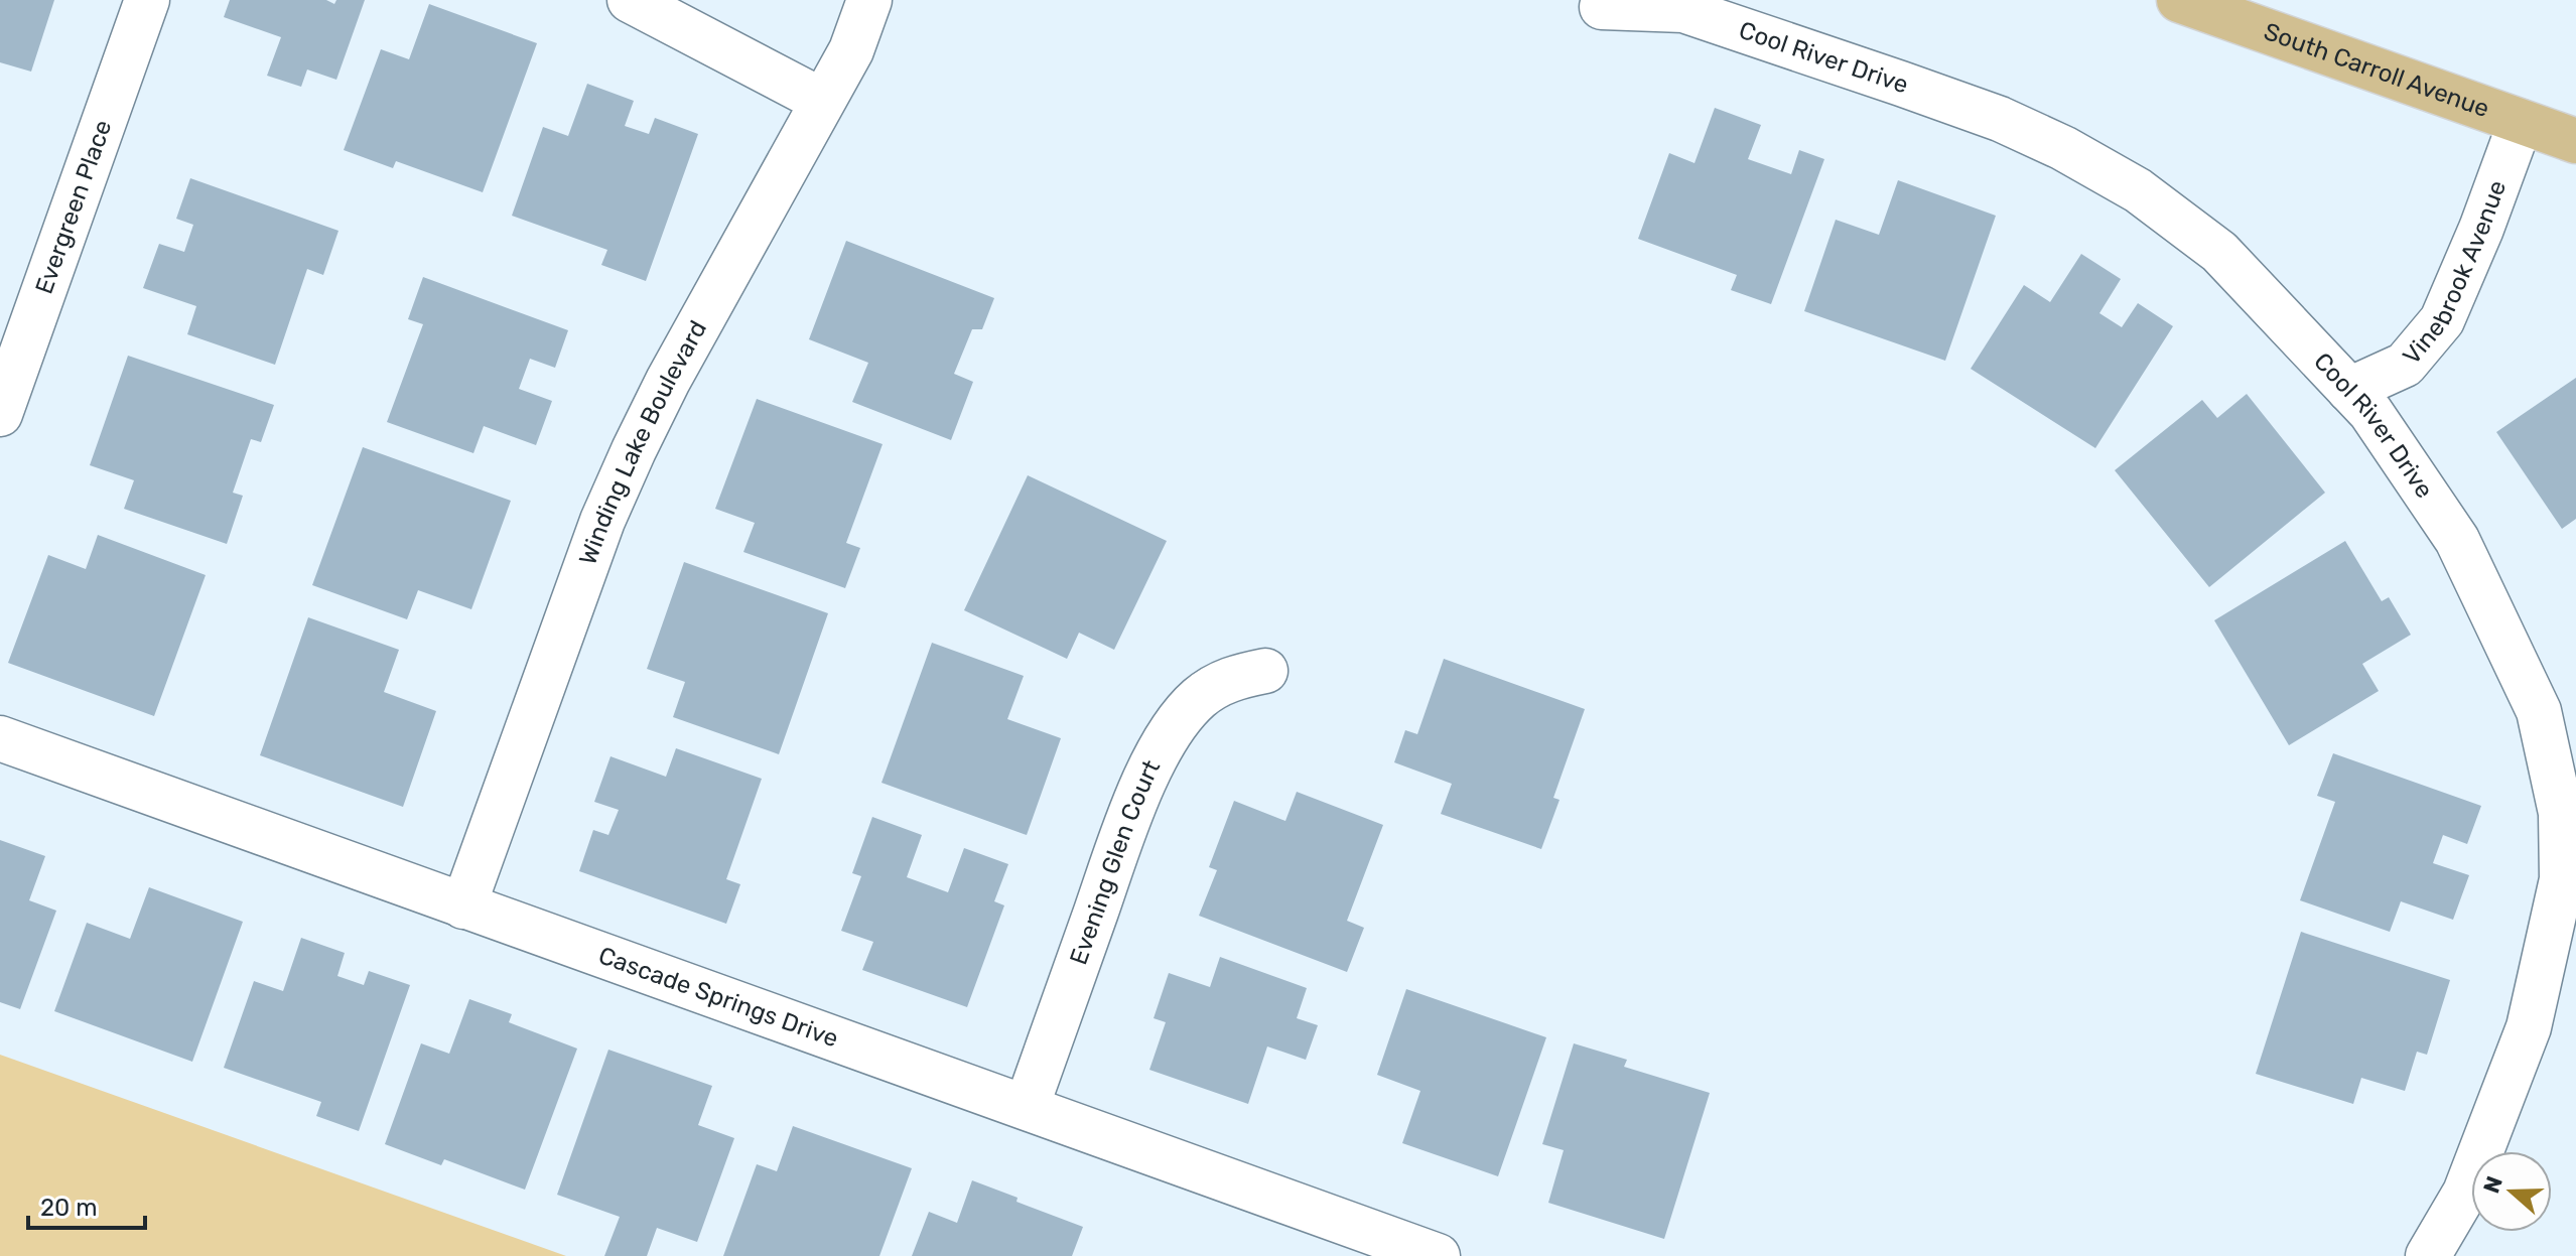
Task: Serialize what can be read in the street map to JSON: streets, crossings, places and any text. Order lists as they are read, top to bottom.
{
  "streets": {
    "main road": ["South Carroll Avenue"],
    "street": [
      "Cool River Drive",
      "Evergreen Place",
      "Vinebrook Avenue",
      "Winding Lake Boulevard",
      "Evening Glen Court",
      "Cascade Springs Drive"
    ]
  },
  "crossings": [
    ["Cool River Drive", "Vinebrook Avenue"],
    ["South Carroll Avenue", "Vinebrook Avenue"],
    ["Winding Lake Boulevard", "Cascade Springs Drive"],
    ["Evening Glen Court", "Cascade Springs Drive"]
  ],
  "scale_bar": "20 m",
  "north": "left"
}
